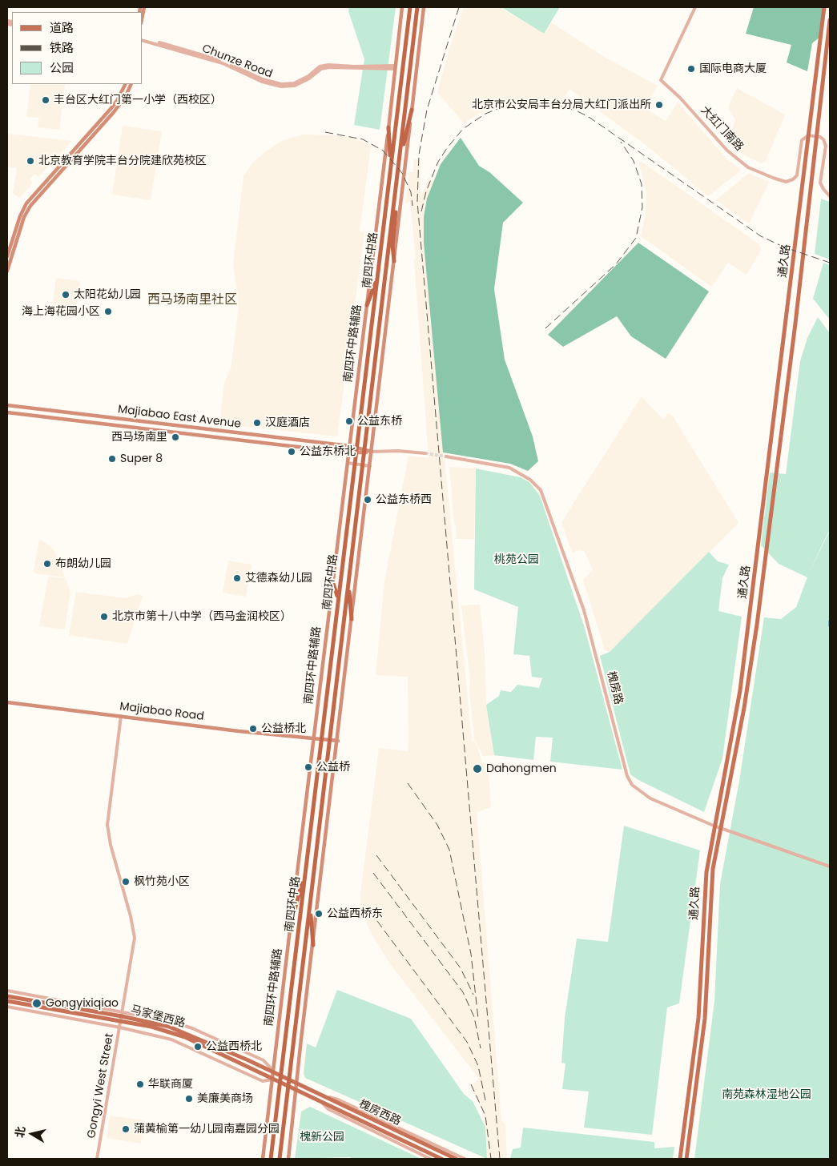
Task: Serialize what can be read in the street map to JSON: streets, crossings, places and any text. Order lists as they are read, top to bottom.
{
  "streets": {
    "highway": ["南四环中路"],
    "main road": [
      "通久路",
      "南四环中路辅路",
      "Majiabao East Avenue",
      "Majiabao Road",
      "马家堡西路",
      "槐房西路"
    ],
    "street": [
      "Chunze Road",
      "大红门南路",
      "槐房路",
      "Gongyi West Street"
    ]
  },
  "crossings": [
    ["Chunze Road", "南四环中路辅路"],
    ["大红门南路", "通久路"],
    ["通久路", "槐房路"],
    ["南四环中路辅路", "Majiabao East Avenue"],
    ["南四环中路辅路", "Majiabao Road"],
    ["南四环中路辅路", "马家堡西路"],
    ["南四环中路辅路", "槐房西路"],
    ["Majiabao Road", "Gongyi West Street"],
    ["马家堡西路", "Gongyi West Street"],
    ["马家堡西路", "槐房西路"],
    ["Gongyi West Street", "槐房西路"]
  ],
  "districts": ["西马场南里社区"],
  "parks": ["桃苑公园", "南苑森林湿地公园", "槐新公园"],
  "places": [
    "国际电商大厦",
    "丰台区大红门第一小学（西校区）",
    "北京市公安局丰台分局大红门派出所",
    "北京教育学院丰台分院建欣苑校区",
    "太阳花幼儿园",
    "海上海花园小区",
    "公益东桥",
    "汉庭酒店",
    "西马场南里",
    "公益东桥北",
    "Super 8",
    "公益东桥西",
    "布朗幼儿园",
    "艾德森幼儿园",
    "北京市第十八中学（西马金润校区）",
    "公益桥北",
    "公益桥",
    "Dahongmen",
    "枫竹苑小区",
    "公益西桥东",
    "Gongyixiqiao",
    "公益西桥北",
    "华联商厦",
    "美廉美商场",
    "蒲黄榆第一幼儿园南嘉园分园"
  ],
  "legend": ["道路", "铁路", "公园"],
  "north": "left"
}
